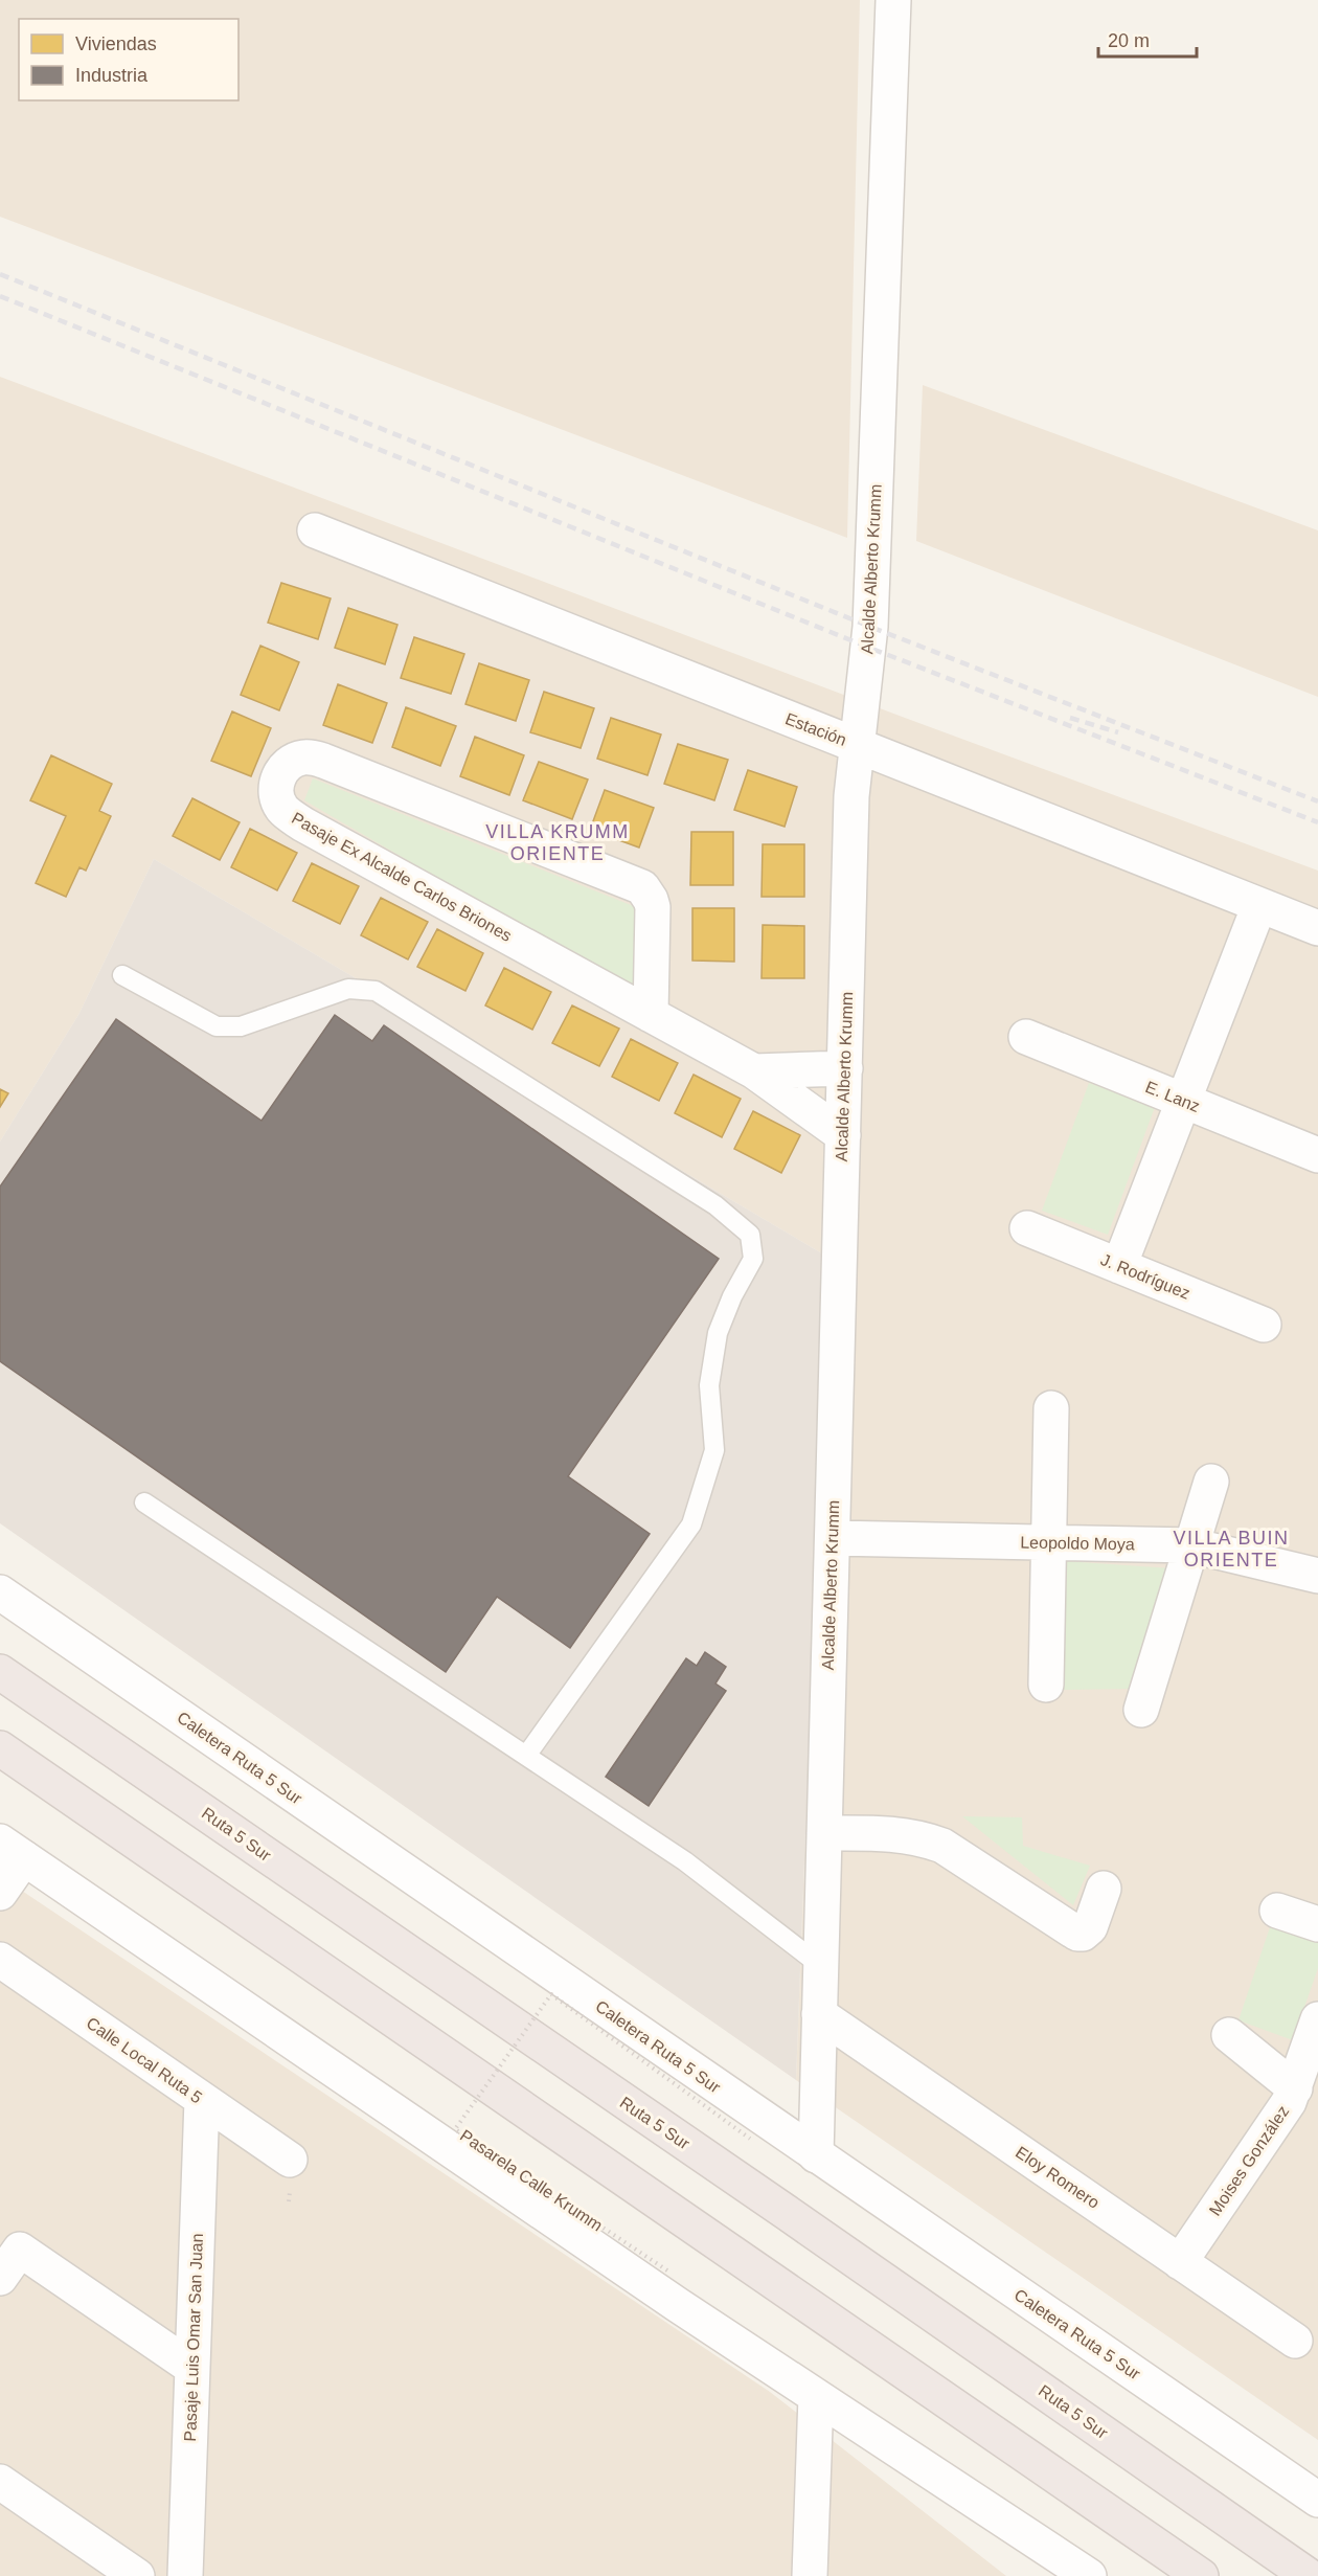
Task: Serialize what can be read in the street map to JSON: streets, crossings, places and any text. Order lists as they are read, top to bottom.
{
  "streets": {
    "highway": ["Ruta 5 Sur"],
    "street": [
      "Alcalde Alberto Krumm",
      "Estación",
      "Pasaje Ex Alcalde Carlos Briones",
      "E. Lanz",
      "J. Rodríguez",
      "Leopoldo Moya",
      "Caletera Ruta 5 Sur",
      "Calle Local Ruta 5",
      "Moises González",
      "Eloy Romero",
      "Pasaje Luis Omar San Juan"
    ],
    "path": ["Pasarela Calle Krumm"]
  },
  "crossings": [
    ["Alcalde Alberto Krumm", "Estación"],
    ["Alcalde Alberto Krumm", "Pasaje Ex Alcalde Carlos Briones"],
    ["Alcalde Alberto Krumm", "Leopoldo Moya"],
    ["Alcalde Alberto Krumm", "Caletera Ruta 5 Sur"],
    ["Alcalde Alberto Krumm", "Eloy Romero"],
    ["Calle Local Ruta 5", "Pasaje Luis Omar San Juan"],
    ["Moises González", "Eloy Romero"]
  ],
  "districts": ["VILLA KRUMM ORIENTE", "VILLA BUIN ORIENTE"],
  "legend": ["Viviendas", "Industria"],
  "scale_bar": "20 m"
}
